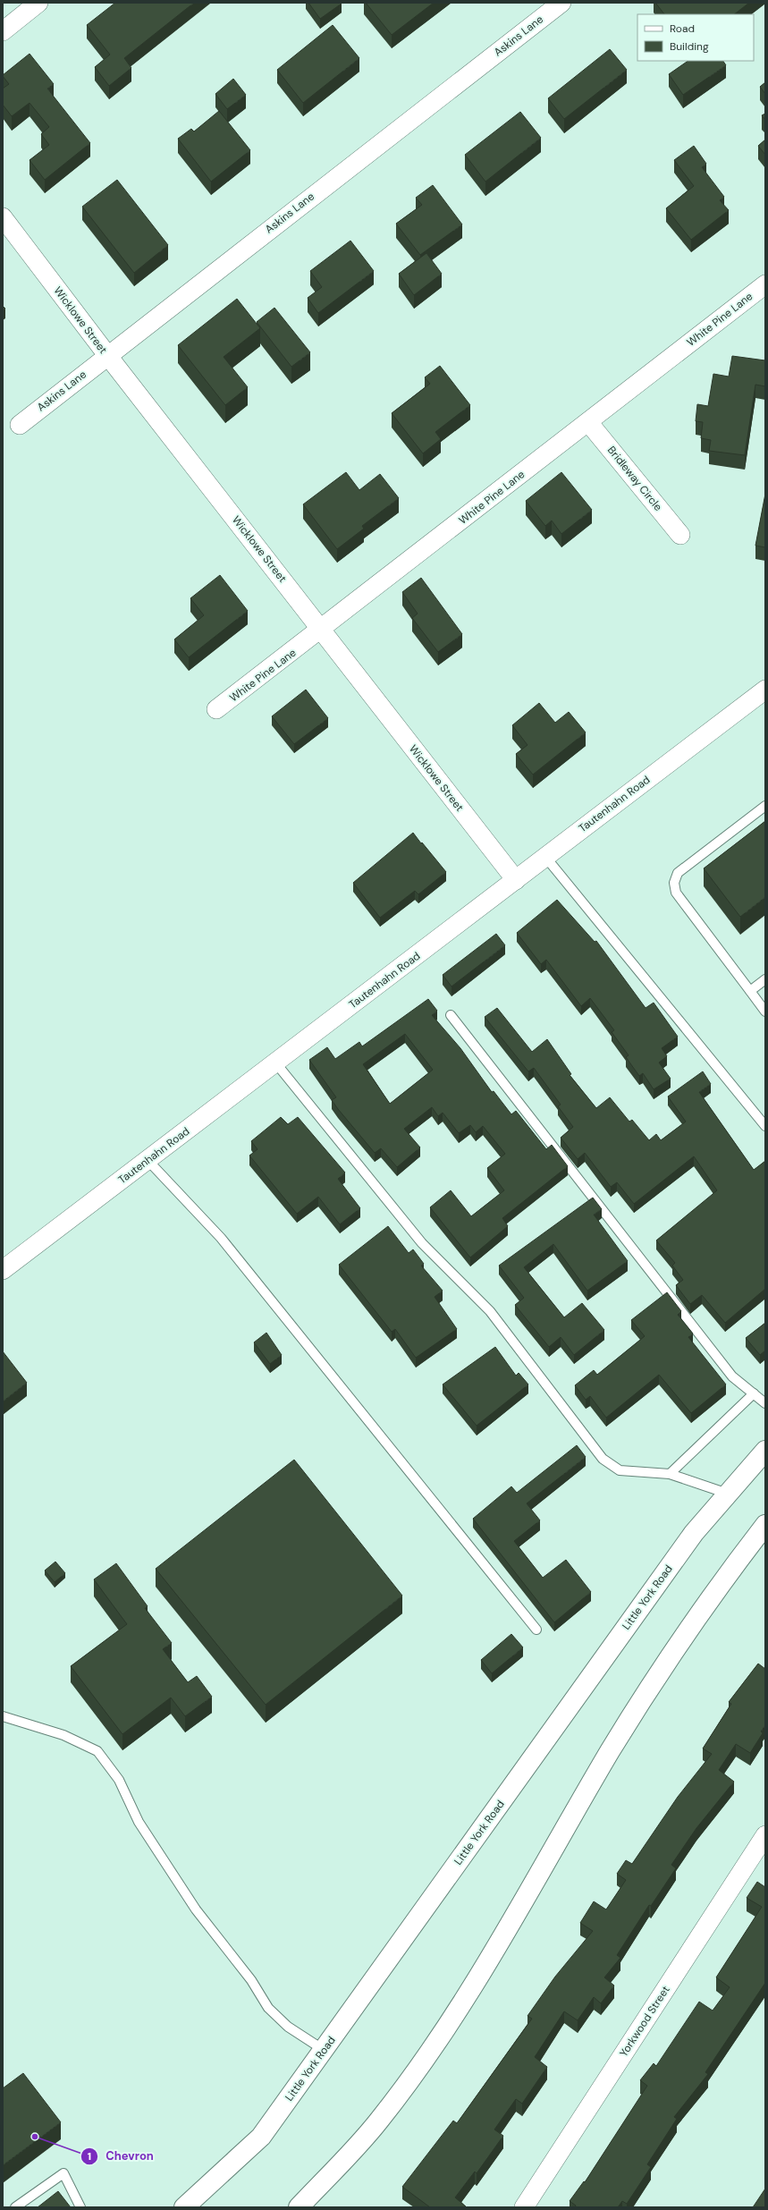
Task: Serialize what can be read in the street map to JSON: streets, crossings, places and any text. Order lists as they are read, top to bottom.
{
  "streets": {
    "main road": ["Little York Road"],
    "street": [
      "Askins Lane",
      "White Pine Lane",
      "Wicklowe Street",
      "Bridleway Circle",
      "Tautenhahn Road",
      "Yorkwood Street"
    ]
  },
  "crossings": [
    ["Askins Lane", "Wicklowe Street"],
    ["White Pine Lane", "Wicklowe Street"],
    ["White Pine Lane", "Bridleway Circle"],
    ["Wicklowe Street", "Tautenhahn Road"]
  ],
  "places": ["Chevron"],
  "legend": ["Road", "Building"]
}
